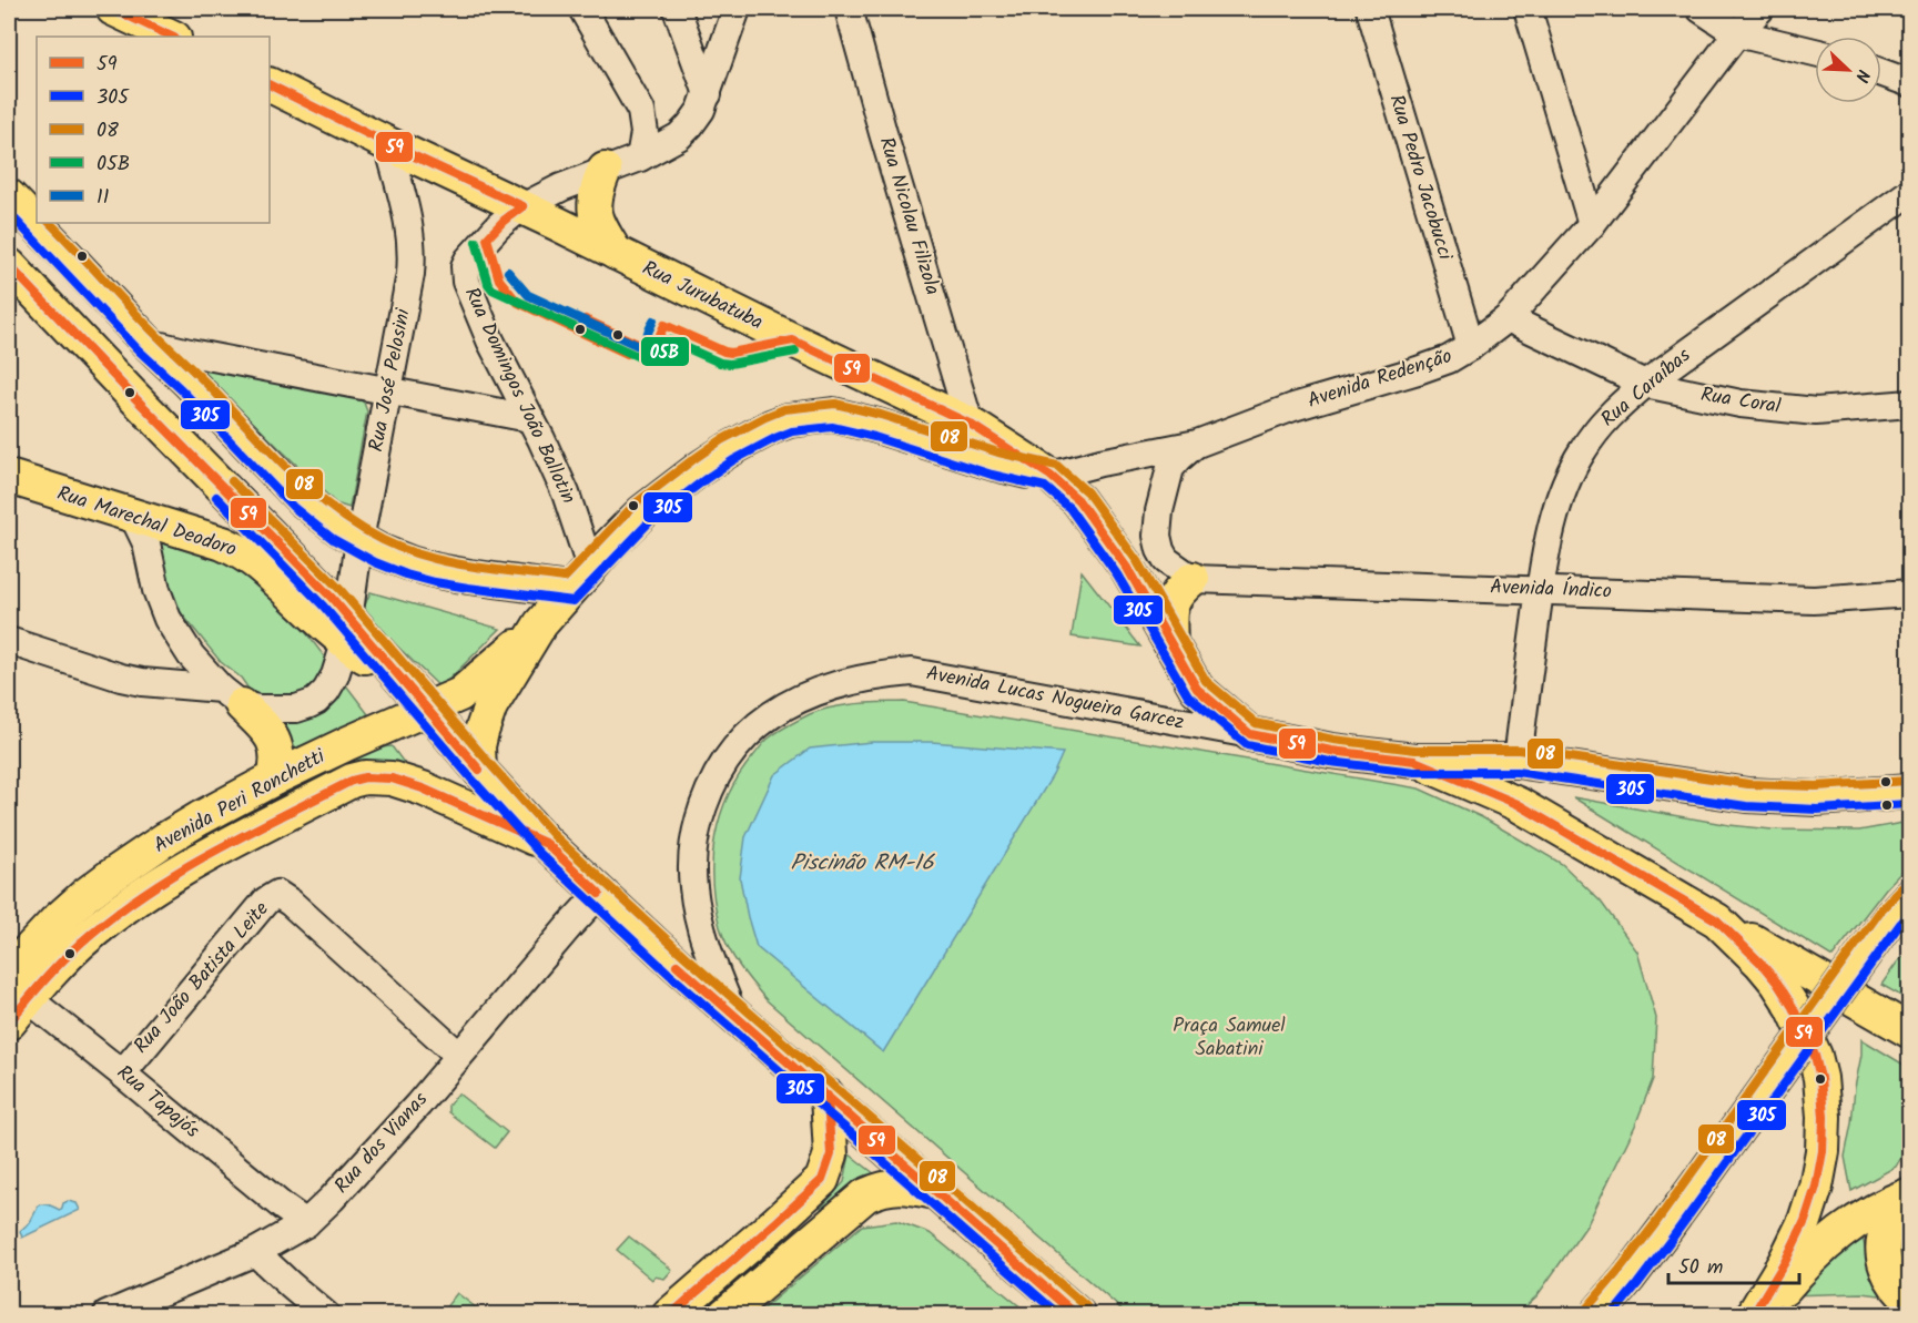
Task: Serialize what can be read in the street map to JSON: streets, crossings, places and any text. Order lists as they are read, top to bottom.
{
  "streets": {
    "main road": [
      "Rua Jurubatuba",
      "Rua Marechal Deodoro",
      "Avenida Lucas Nogueira Garcez",
      "Avenida Peri Ronchetti"
    ],
    "street": [
      "Rua Pedro Jacobucci",
      "Rua Nicolau Filizola",
      "Avenida Redenção",
      "Rua José Pelosini",
      "Rua Caraíbas",
      "Rua Domingos João Ballotin",
      "Rua Coral",
      "Avenida Índico",
      "Rua João Batista Leite",
      "Rua Tapajós",
      "Rua dos Vianas"
    ]
  },
  "crossings": [
    ["Rua Pedro Jacobucci", "Avenida Redenção"],
    ["Rua Nicolau Filizola", "Rua Jurubatuba"],
    ["Rua Jurubatuba", "Avenida Redenção"],
    ["Rua Jurubatuba", "Rua José Pelosini"],
    ["Rua Jurubatuba", "Rua Domingos João Ballotin"],
    ["Rua Jurubatuba", "Avenida Lucas Nogueira Garcez"],
    ["Avenida Redenção", "Rua Coral"],
    ["Rua José Pelosini", "Rua Marechal Deodoro"],
    ["Rua Caraíbas", "Rua Coral"],
    ["Rua Caraíbas", "Avenida Índico"],
    ["Rua Caraíbas", "Avenida Lucas Nogueira Garcez"],
    ["Rua Marechal Deodoro", "Avenida Lucas Nogueira Garcez"],
    ["Rua Marechal Deodoro", "Avenida Peri Ronchetti"],
    ["Rua Marechal Deodoro", "Rua Tapajós"],
    ["Rua Marechal Deodoro", "Rua dos Vianas"],
    ["Rua João Batista Leite", "Rua Tapajós"],
    ["Rua João Batista Leite", "Rua dos Vianas"],
    ["Rua Tapajós", "Rua dos Vianas"]
  ],
  "water": ["Piscinão RM-16"],
  "parks": ["Praça Samuel Sabatini"],
  "lines": [
    "transit line 59",
    "transit line 305",
    "transit line 08",
    "transit line 05B",
    "transit line 11"
  ],
  "legend": [
    "59",
    "305",
    "08",
    "05B",
    "11"
  ],
  "scale_bar": "50 m",
  "north": "bottom right"
}
